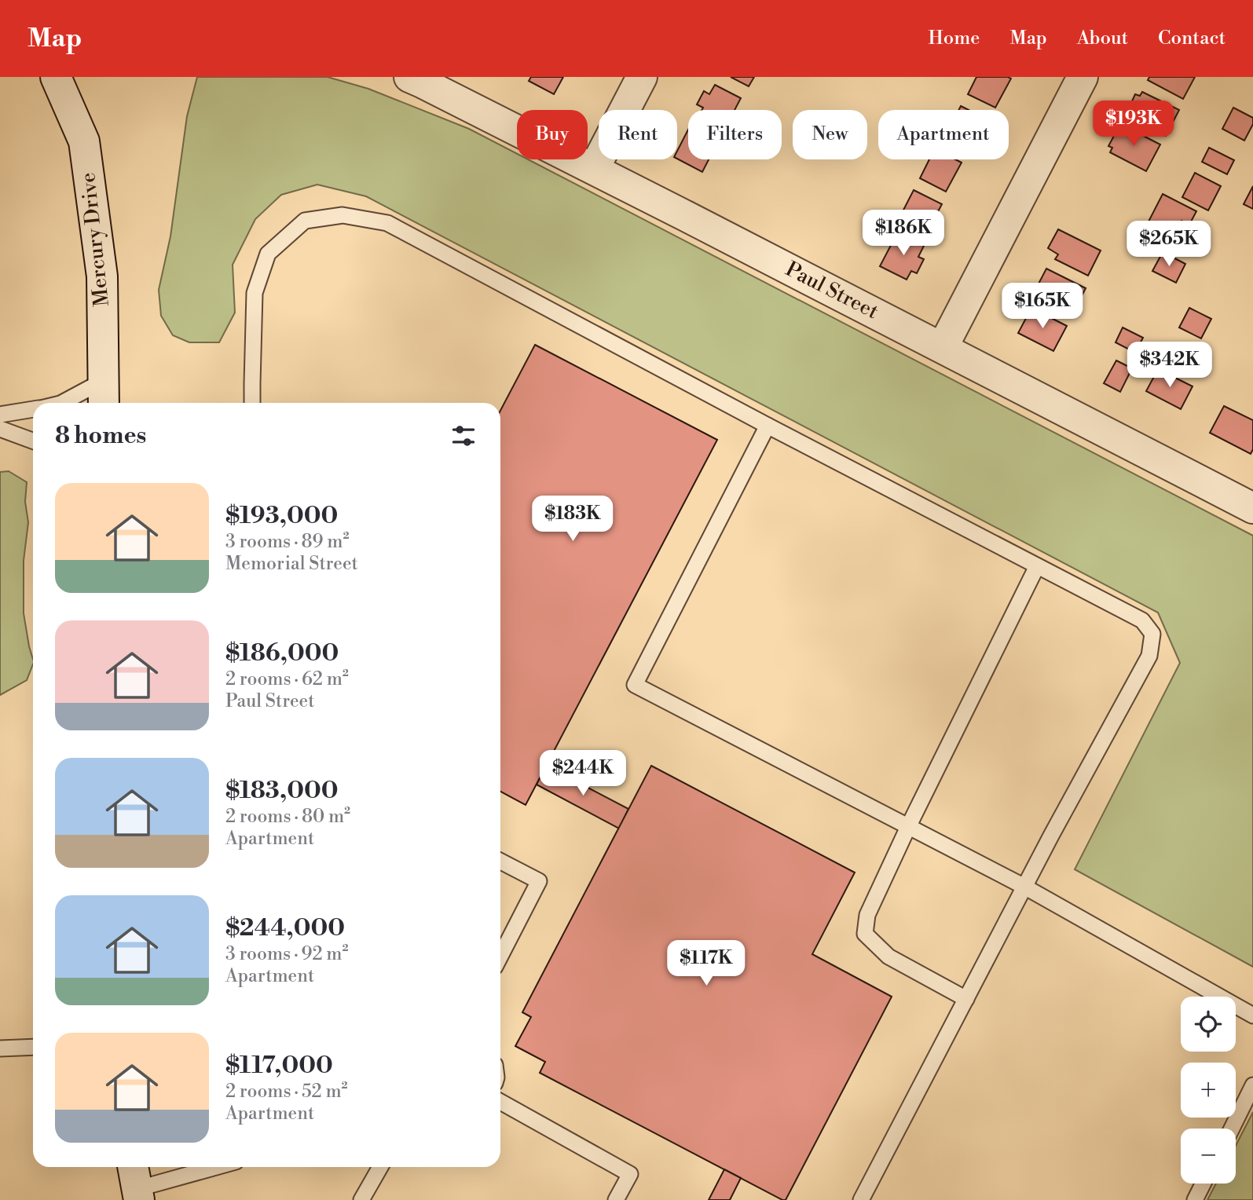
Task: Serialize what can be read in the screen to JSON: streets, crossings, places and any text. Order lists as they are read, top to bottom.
{
  "streets": {
    "street": ["Mercury Drive", "Paul Street"]
  },
  "page": {
    "header": "Map",
    "nav": [
      "Home",
      "Map",
      "About",
      "Contact"
    ],
    "price": [
      "$193K",
      "$186K",
      "$265K",
      "$165K",
      "$342K",
      "$183K",
      "$244K",
      "$117K"
    ],
    "chip": [
      "Buy",
      "Rent",
      "Filters",
      "New",
      "Apartment"
    ],
    "heading": "8 homes",
    "list": [
      {
        "name": "$193,000",
        "note": "3 rooms · 89 m² · Memorial Street"
      },
      {
        "name": "$186,000",
        "note": "2 rooms · 62 m² · Paul Street"
      },
      {
        "name": "$183,000",
        "note": "2 rooms · 80 m² · Apartment"
      },
      {
        "name": "$244,000",
        "note": "3 rooms · 92 m² · Apartment"
      },
      {
        "name": "$117,000",
        "note": "2 rooms · 52 m² · Apartment"
      }
    ],
    "map_buttons": ["+", "−"]
  }
}
